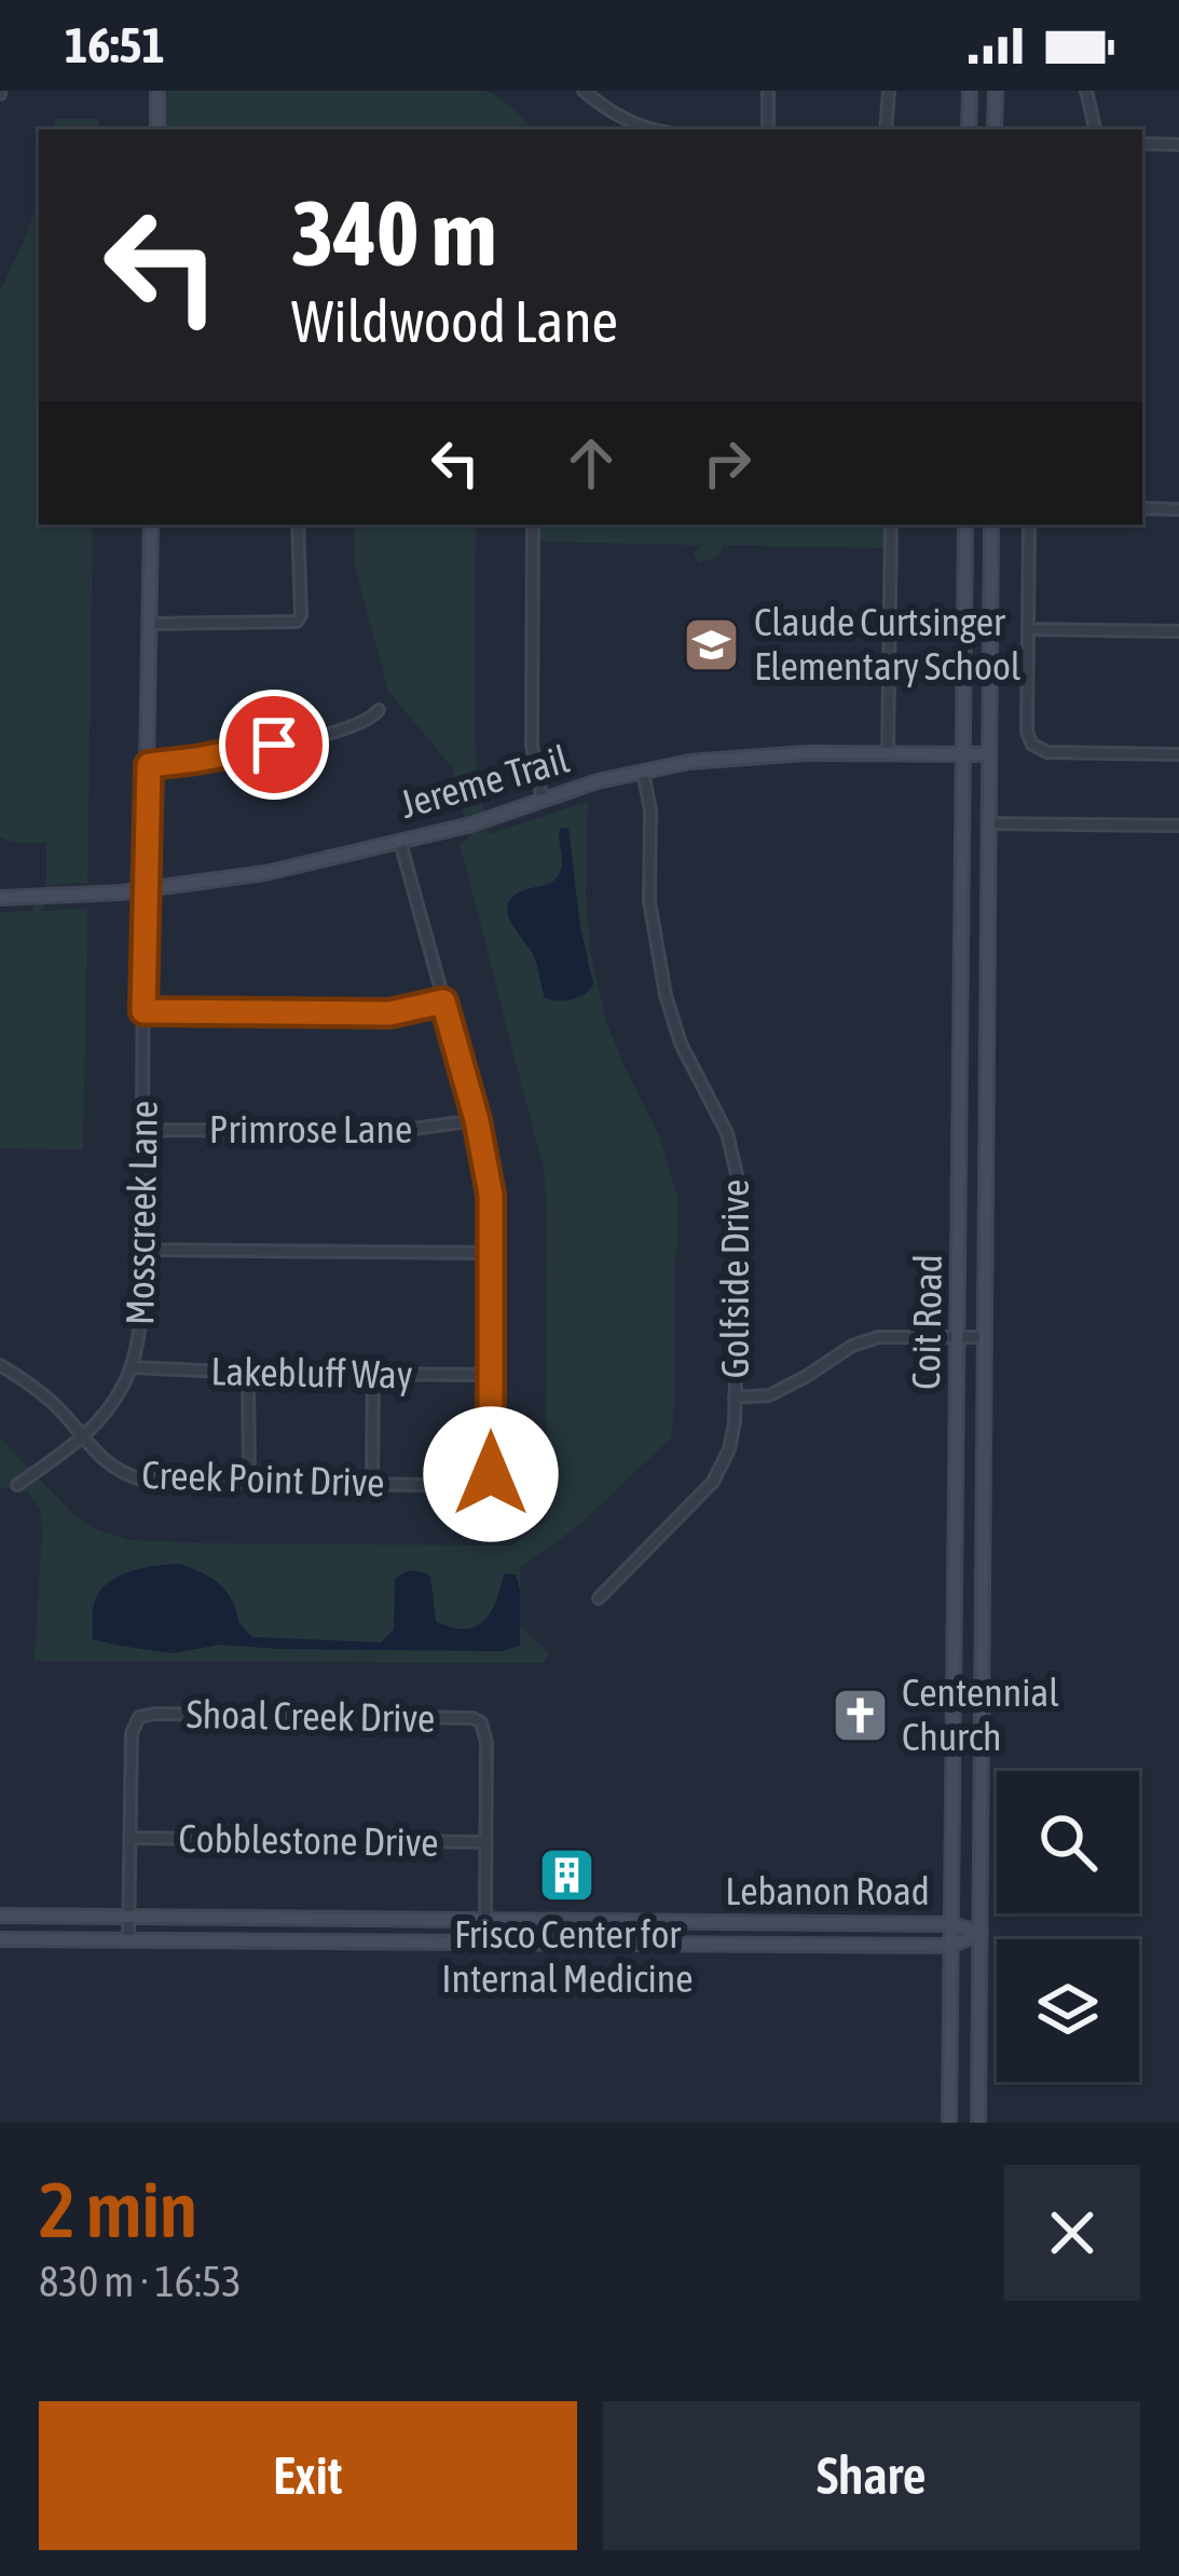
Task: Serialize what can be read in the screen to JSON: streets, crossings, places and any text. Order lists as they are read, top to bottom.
{
  "streets": {
    "main road": ["Jereme Trail", "Coit Road", "Lebanon Road"],
    "street": [
      "Primrose Lane",
      "Mosscreek Lane",
      "Golfside Drive",
      "Lakebluff Way",
      "Creek Point Drive",
      "Shoal Creek Drive",
      "Cobblestone Drive"
    ]
  },
  "crossings": [
    ["Jereme Trail", "Mosscreek Lane"],
    ["Jereme Trail", "Golfside Drive"],
    ["Jereme Trail", "Coit Road"],
    ["Primrose Lane", "Mosscreek Lane"],
    ["Mosscreek Lane", "Lakebluff Way"],
    ["Mosscreek Lane", "Creek Point Drive"],
    ["Coit Road", "Lebanon Road"],
    ["Lakebluff Way", "Creek Point Drive"],
    ["Shoal Creek Drive", "Cobblestone Drive"]
  ],
  "places": {
    "school or university": ["Claude Curtsinger Elementary School"],
    "church": ["Centennial Church"],
    "building": ["Frisco Center for Internal Medicine"]
  },
  "page": {
    "status": "16:51",
    "turn": ["340 m", "Wildwood Lane"],
    "heading": ["2 min", "830 m · 16:53"],
    "buttons": ["Exit", "Share"]
  }
}
